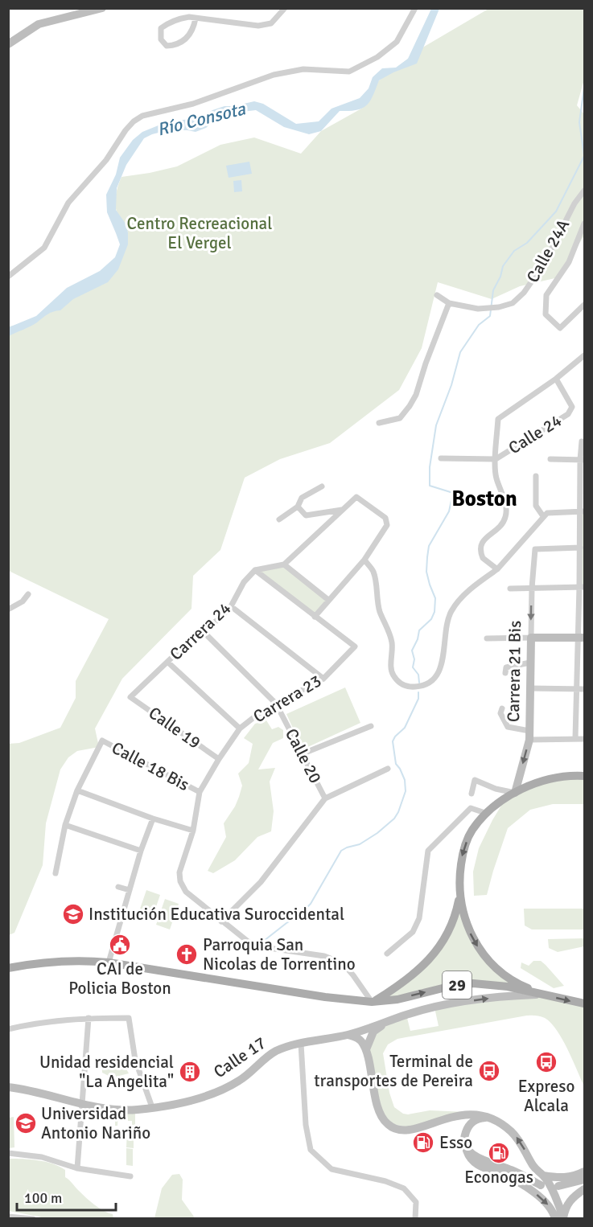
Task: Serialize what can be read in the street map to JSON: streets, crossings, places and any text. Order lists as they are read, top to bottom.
{
  "streets": {
    "main road": ["Carrera 21 Bis", "29", "Calle 17"],
    "street": [
      "Calle 24A",
      "Calle 24",
      "Carrera 24",
      "Carrera 23",
      "Calle 19",
      "Calle 20",
      "Calle 18 Bis"
    ]
  },
  "crossings": [
    ["Carrera 24", "Calle 19"],
    ["Carrera 24", "Calle 20"],
    ["Carrera 21 Bis", "Calle 17"],
    ["Carrera 23", "Calle 19"],
    ["Carrera 23", "Calle 20"],
    ["Carrera 23", "Calle 18 Bis"],
    ["Carrera 23", "29"],
    ["Carrera 23", "Calle 17"],
    ["29", "Calle 17"]
  ],
  "one_way": ["Carrera 21 Bis"],
  "districts": ["Boston"],
  "water": ["Río Consota"],
  "parks": ["Centro Recreacional El Vergel"],
  "places": {
    "school or university": ["Institución Educativa Suroccidental", "Universidad Antonio Nariño"],
    "public building": ["CAI de Policia Boston"],
    "church": ["Parroquia San Nicolas de Torrentino"],
    "bus stop": ["Expreso Alcala", "Terminal de transportes de Pereira"],
    "building": ["Unidad residencial \"La Angelita\""],
    "fuel station": ["Esso", "Econogas"]
  },
  "scale_bar": "100 m"
}
